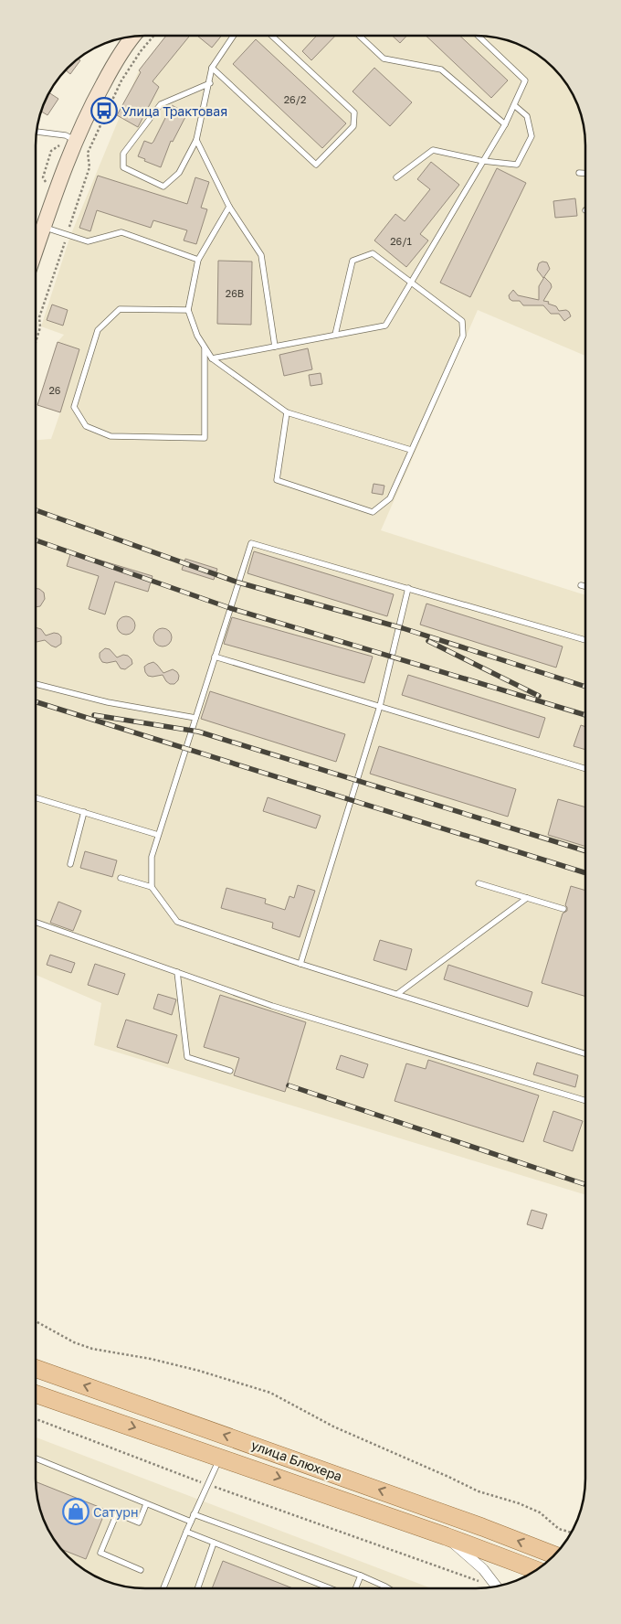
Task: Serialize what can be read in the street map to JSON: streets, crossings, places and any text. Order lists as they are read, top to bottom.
{
  "streets": {
    "main road": ["улица Блюхера"]
  },
  "places": {
    "bus stop": ["Улица Трактовая"],
    "shop": ["Сатурн"]
  },
  "house_numbers": [
    "26/2",
    "26/1",
    "26В",
    "26"
  ]
}
